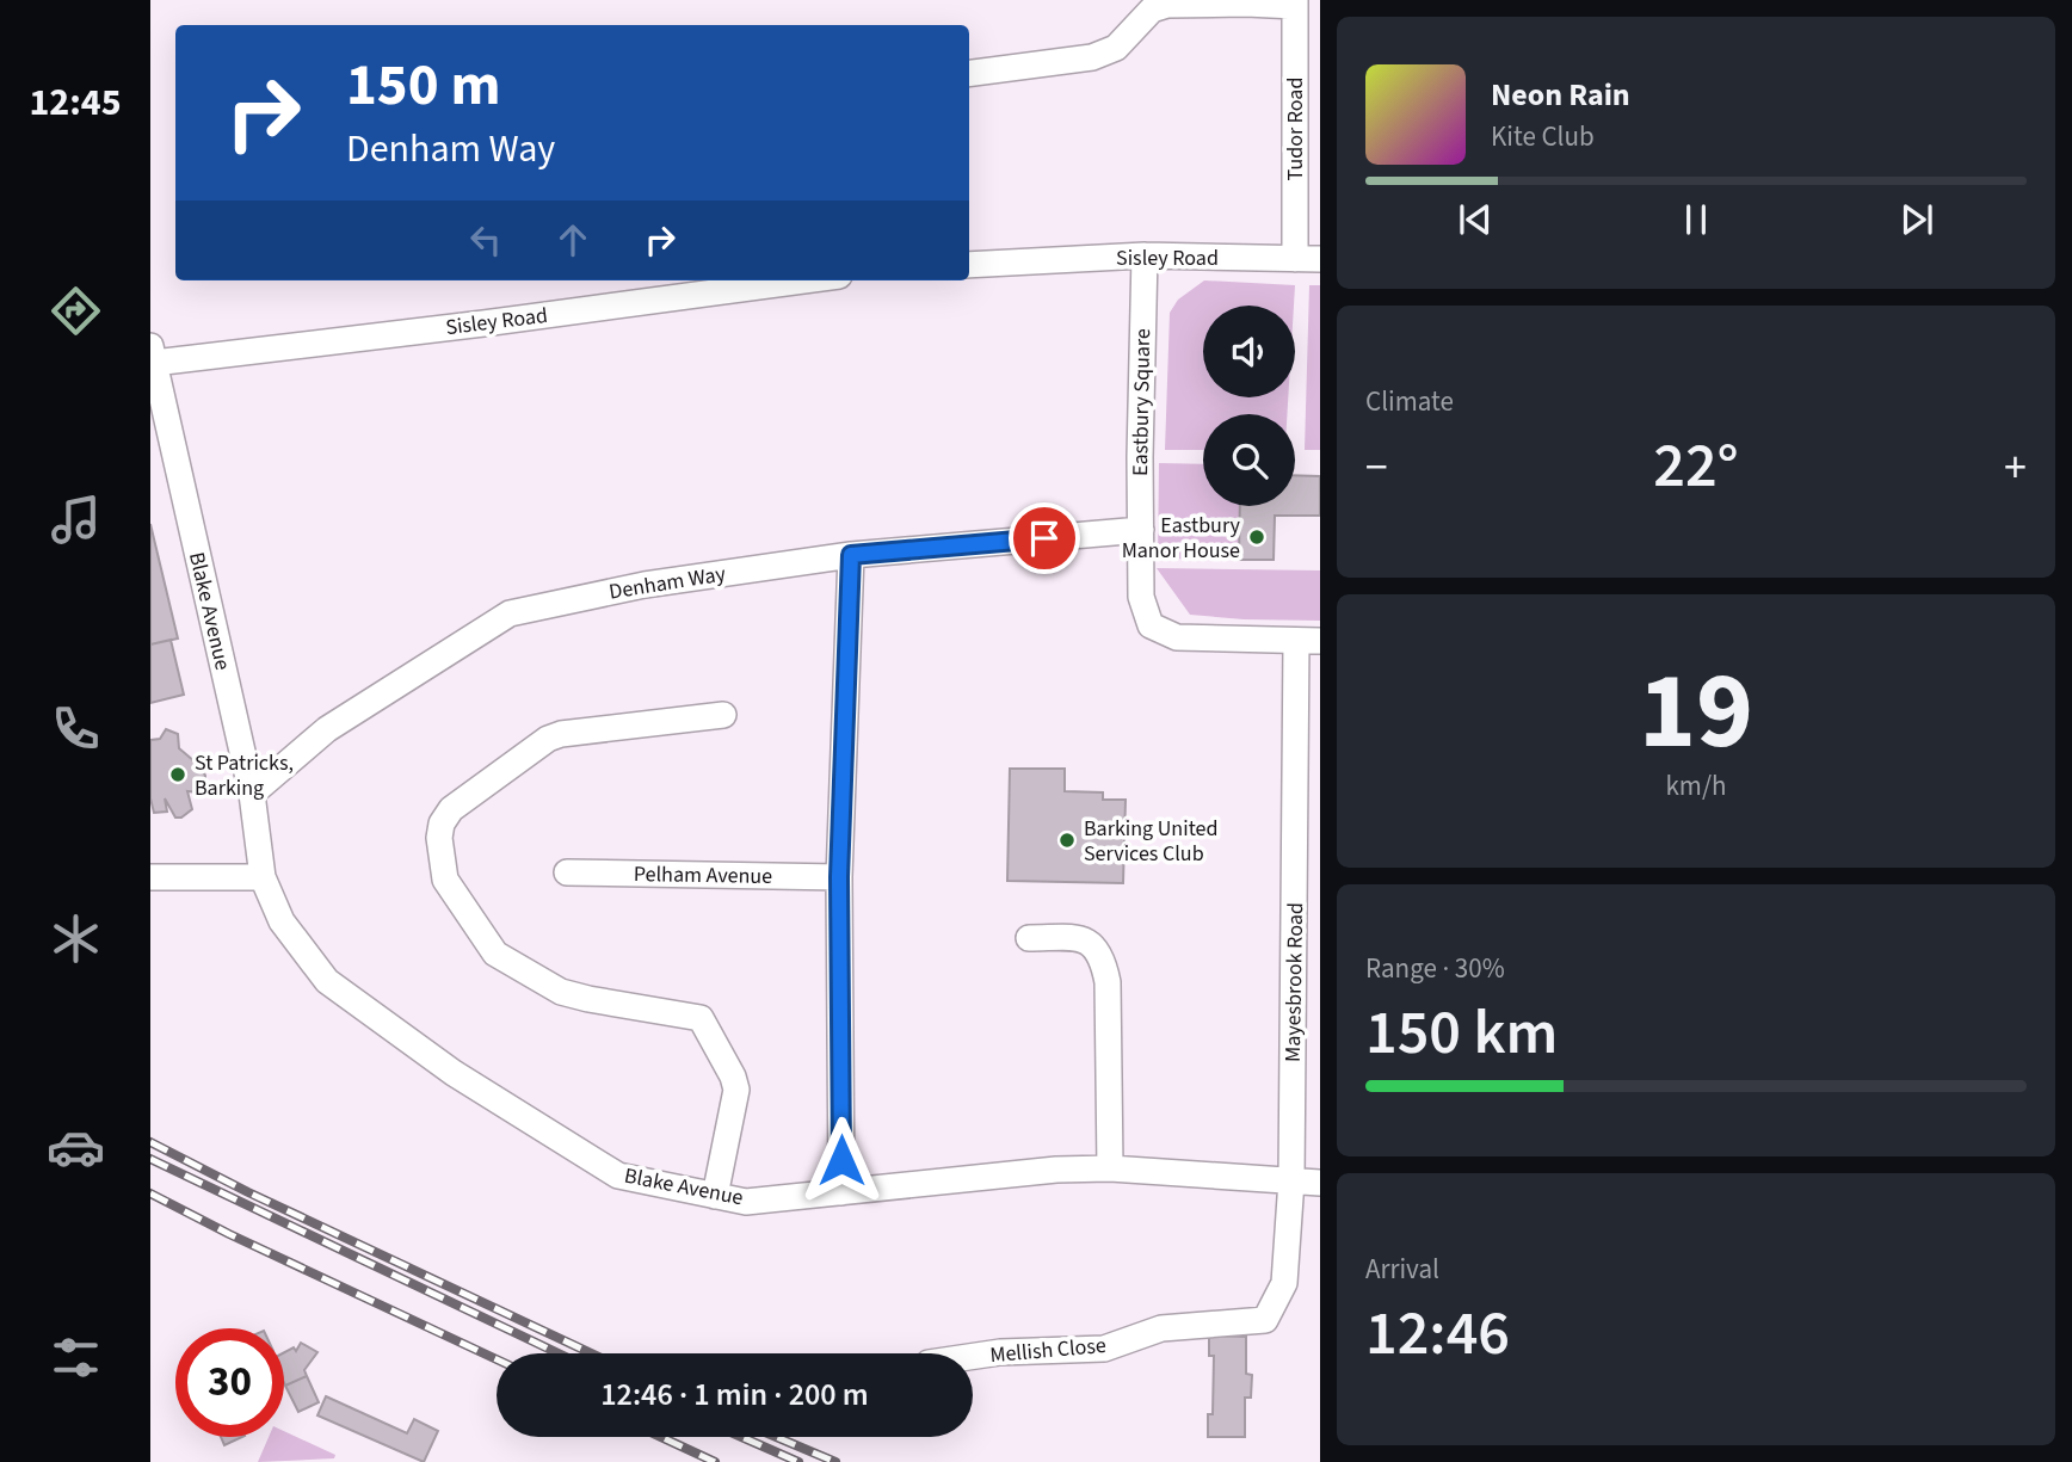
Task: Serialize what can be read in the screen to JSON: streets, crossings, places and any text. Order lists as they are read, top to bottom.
{
  "streets": {
    "street": [
      "Tudor Road",
      "Sisley Road",
      "Eastbury Square",
      "Denham Way",
      "Blake Avenue",
      "Pelham Avenue",
      "Mayesbrook Road",
      "Mellish Close"
    ]
  },
  "crossings": [
    ["Tudor Road", "Sisley Road"],
    ["Sisley Road", "Eastbury Square"],
    ["Sisley Road", "Blake Avenue"],
    ["Eastbury Square", "Denham Way"],
    ["Eastbury Square", "Mayesbrook Road"],
    ["Denham Way", "Blake Avenue"],
    ["Blake Avenue", "Mayesbrook Road"],
    ["Mayesbrook Road", "Mellish Close"]
  ],
  "places": ["Eastbury Manor House", "St Patricks, Barking", "Barking United Services Club"],
  "page": {
    "tabs": "12:45",
    "turn": ["150 m", "Denham Way"],
    "song": ["Neon Rain", "Kite Club"],
    "tile": [
      "Climate",
      ["19", "km/h"],
      ["Range · 30%", "150 km"],
      ["Arrival", "12:46"]
    ],
    "heat": ["−", "22°", "+"],
    "limit": "30",
    "trip": "12:46 · 1 min · 200 m"
  }
}
